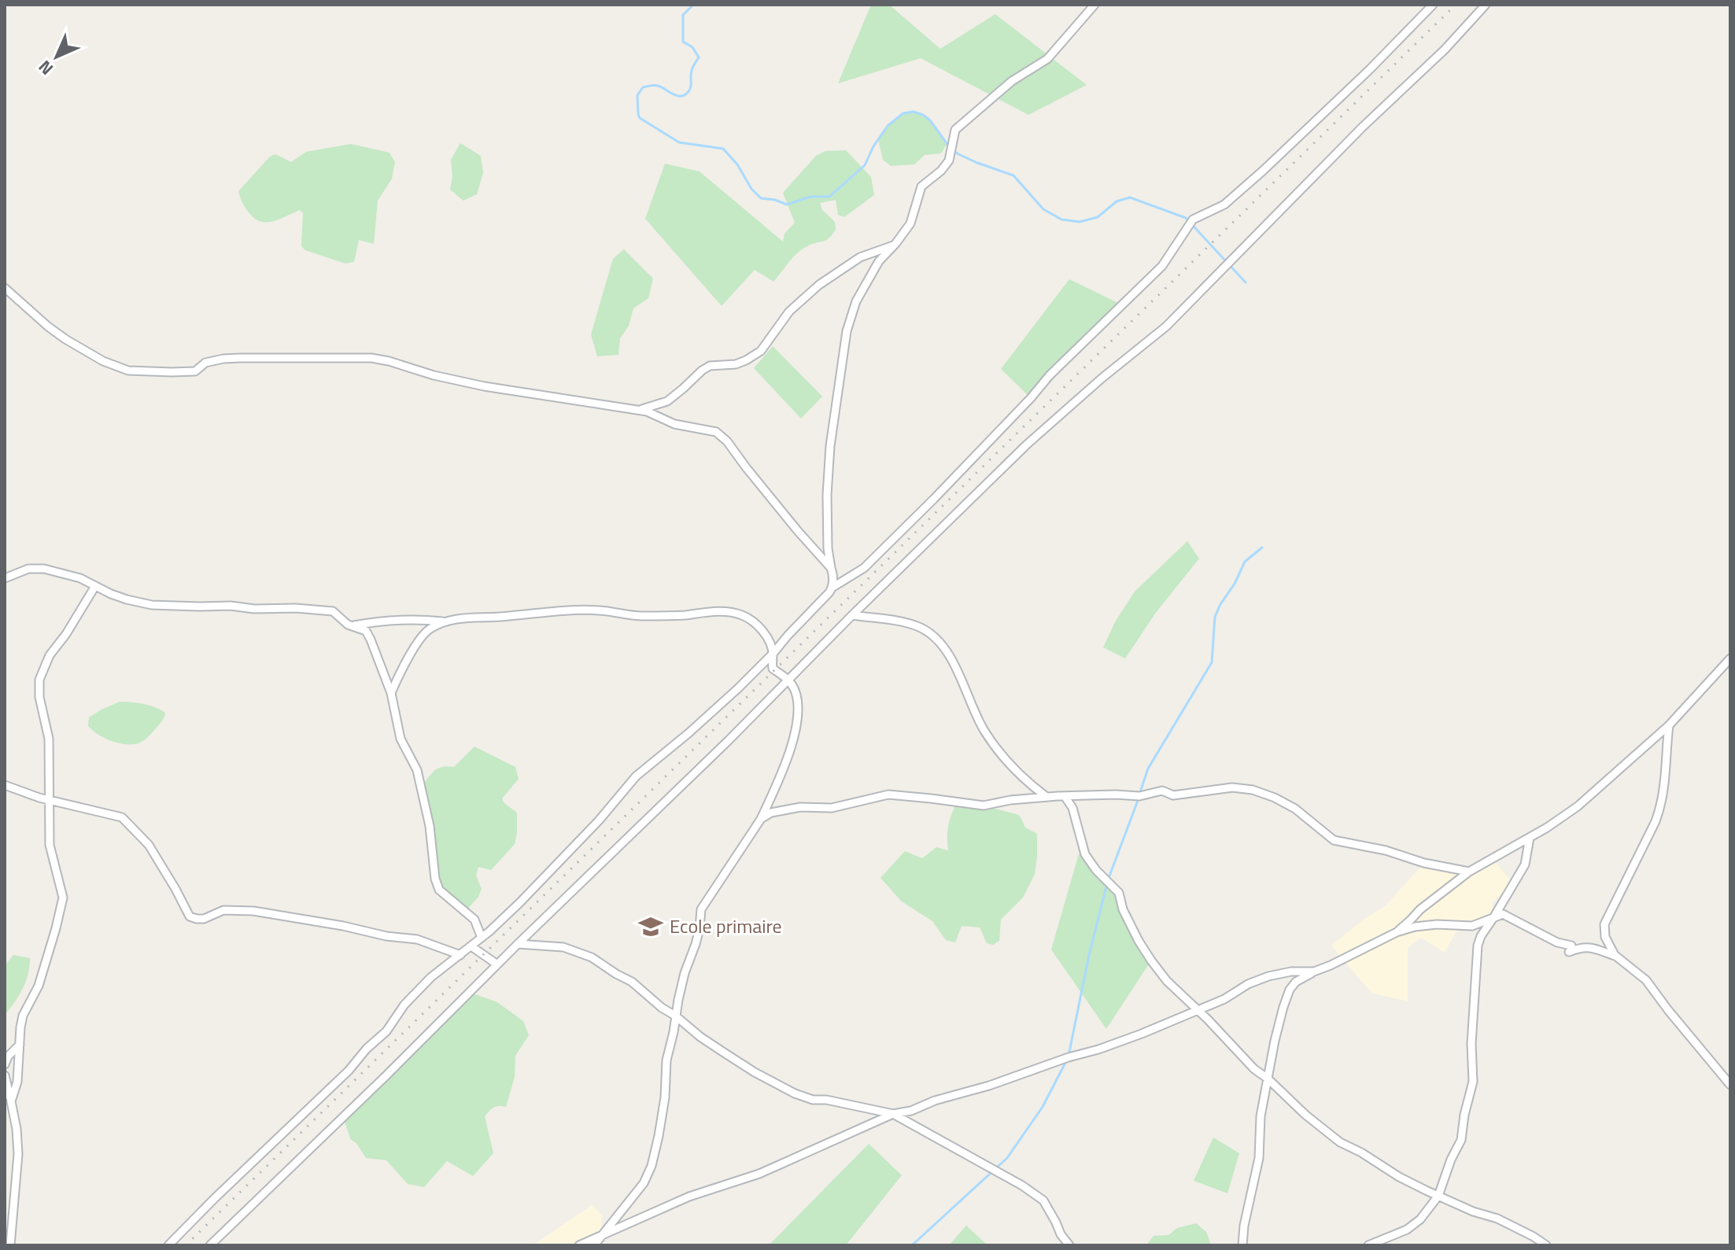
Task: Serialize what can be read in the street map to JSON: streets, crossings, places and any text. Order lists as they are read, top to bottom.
{
  "places": {
    "school or university": ["Ecole primaire"]
  },
  "north": "bottom left"
}
